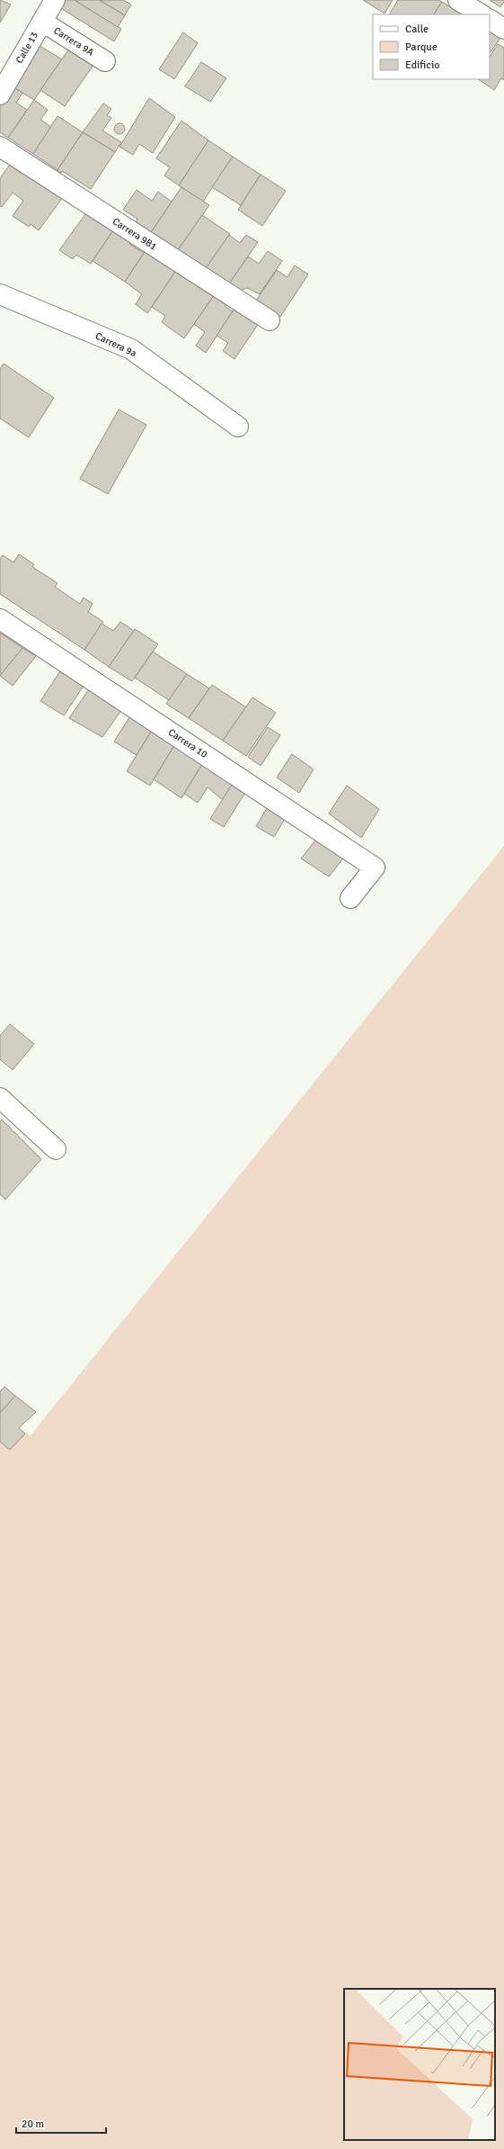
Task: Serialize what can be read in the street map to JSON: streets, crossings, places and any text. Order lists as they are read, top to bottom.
{
  "streets": {
    "street": [
      "Carrera 9A",
      "Calle 13",
      "Carrera 9B1",
      "Carrera 9a",
      "Carrera 10"
    ]
  },
  "crossings": [
    ["Carrera 9A", "Calle 13"]
  ],
  "legend": ["Calle", "Parque", "Edificio"],
  "scale_bar": "20 m"
}
